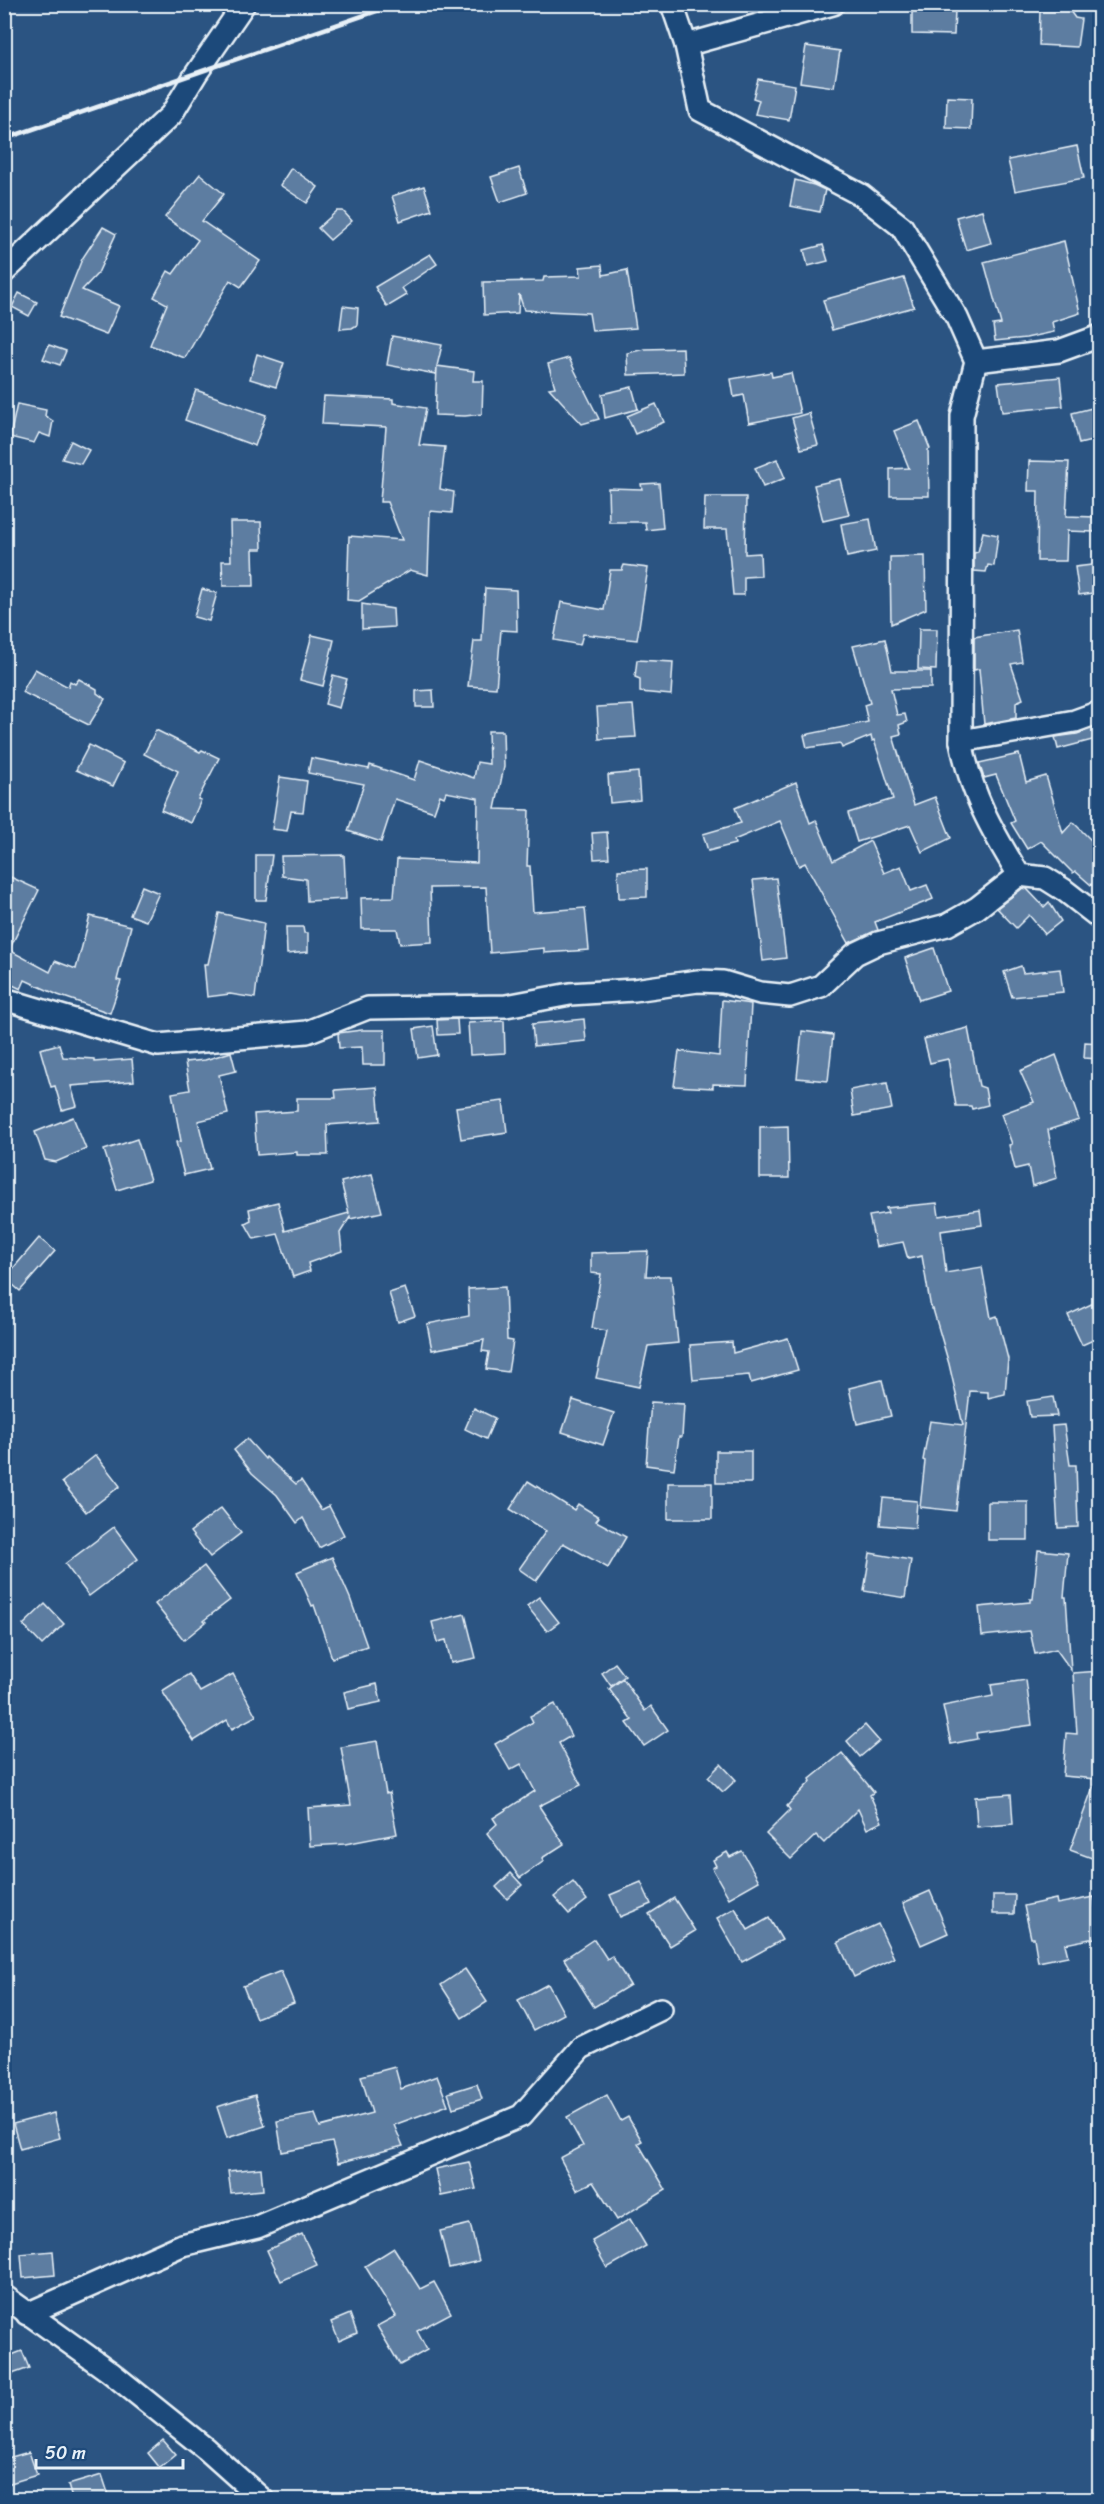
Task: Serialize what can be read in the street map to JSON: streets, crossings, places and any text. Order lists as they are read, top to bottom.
{
  "scale_bar": "50 m"
}
